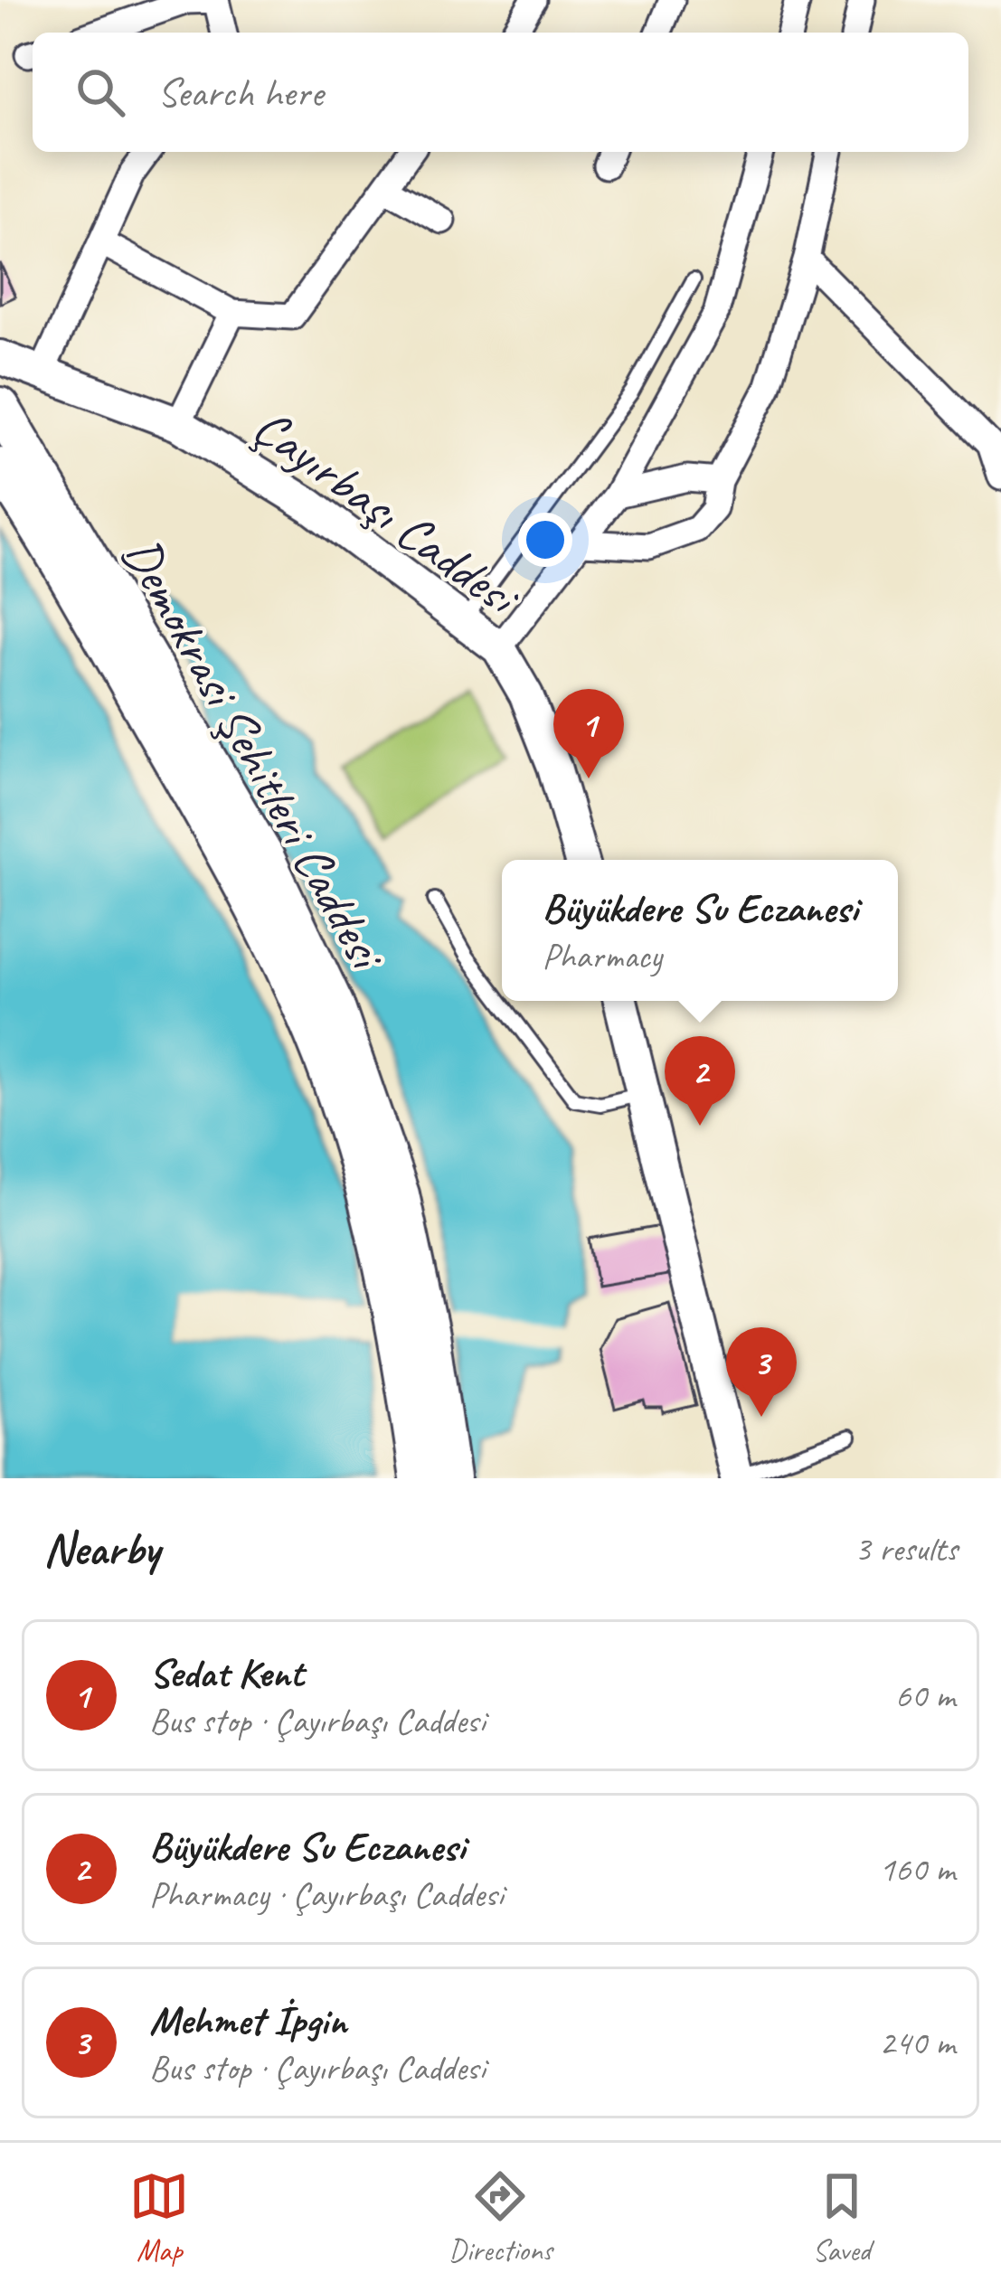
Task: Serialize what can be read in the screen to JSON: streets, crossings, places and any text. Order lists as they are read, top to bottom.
{
  "streets": {
    "main road": ["Çayırbaşı Caddesi", "Demokrasi Şehitleri Caddesi"]
  },
  "page": {
    "search": "Search here",
    "pins": ["1", "2", "3"],
    "popup": ["Büyükdere Su Eczanesi", "Pharmacy"],
    "heading": ["Nearby", "3 results"],
    "list": [
      {
        "mark": "1",
        "name": "Sedat Kent",
        "note": "Bus stop · Çayırbaşı Caddesi",
        "value": "60 m"
      },
      {
        "mark": "2",
        "name": "Büyükdere Su Eczanesi",
        "note": "Pharmacy · Çayırbaşı Caddesi",
        "value": "160 m"
      },
      {
        "mark": "3",
        "name": "Mehmet İpgin",
        "note": "Bus stop · Çayırbaşı Caddesi",
        "value": "240 m"
      }
    ],
    "nav": ["Map", "Directions", "Saved"]
  }
}
